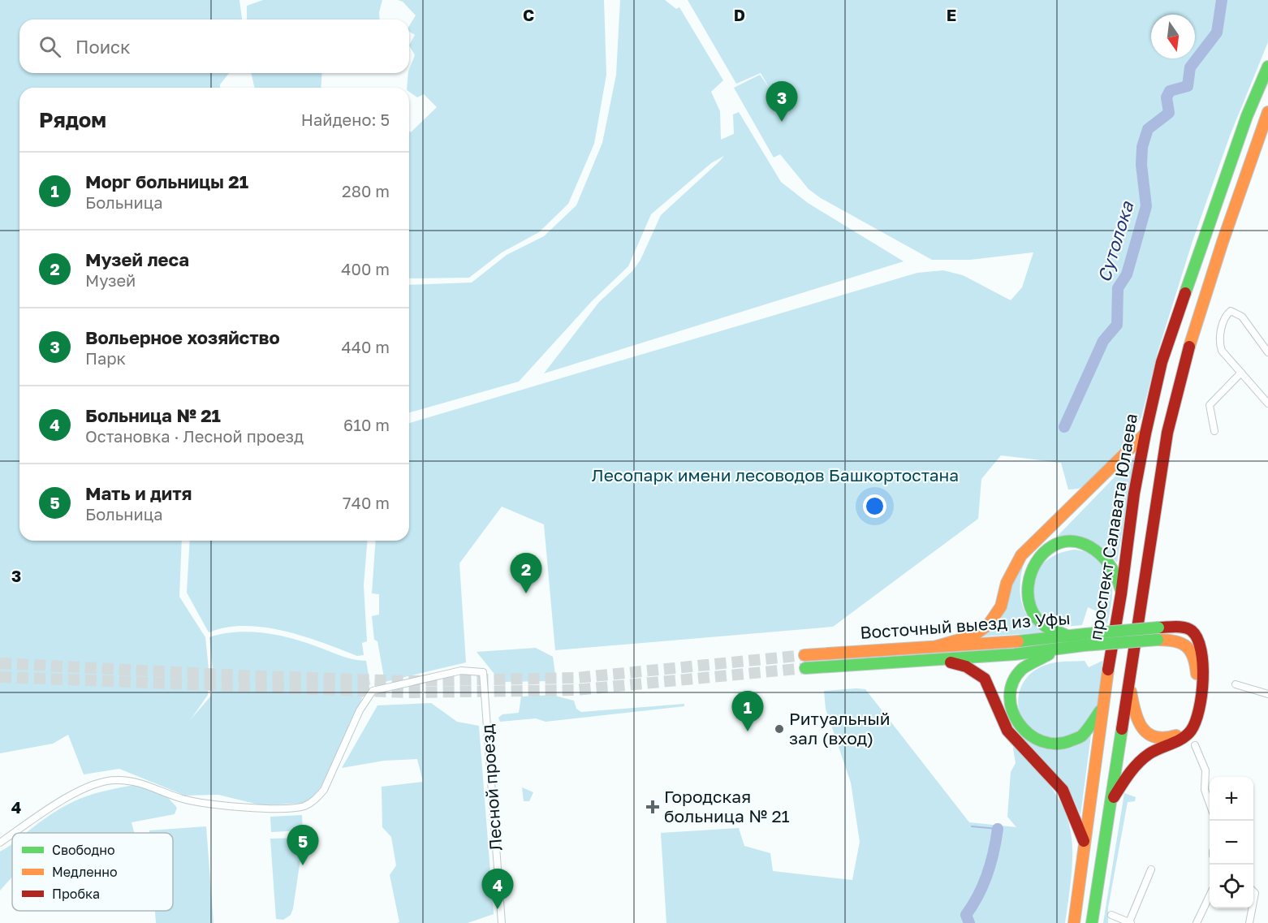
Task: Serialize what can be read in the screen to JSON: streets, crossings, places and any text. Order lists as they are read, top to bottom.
{
  "streets": {
    "main road": ["проспект Салавата Юлаева", "Восточный выезд из Уфы"],
    "street": ["Лесной проезд"]
  },
  "water": ["Сутолока"],
  "parks": ["Лесопарк имени лесоводов Башкортостана"],
  "places": {
    "other": ["Ритуальный зал (вход)"],
    "health": ["Городская больница № 21"]
  },
  "legend": ["Свободно", "Медленно", "Пробка"],
  "north": "bottom",
  "page": {
    "search": "Поиск",
    "pins": [
      "3",
      "2",
      "1",
      "5",
      "4"
    ],
    "heading": ["Рядом", "Найдено: 5"],
    "list": [
      {
        "mark": "1",
        "name": "Морг больницы 21",
        "note": "Больница",
        "value": "280 m"
      },
      {
        "mark": "2",
        "name": "Музей леса",
        "note": "Музей",
        "value": "400 m"
      },
      {
        "mark": "3",
        "name": "Вольерное хозяйство",
        "note": "Парк",
        "value": "440 m"
      },
      {
        "mark": "4",
        "name": "Больница № 21",
        "note": "Остановка · Лесной проезд",
        "value": "610 m"
      },
      {
        "mark": "5",
        "name": "Мать и дитя",
        "note": "Больница",
        "value": "740 m"
      }
    ],
    "map_buttons": ["+", "−"]
  },
  "grid": {
    "columns": ["C", "D", "E"],
    "rows": ["3", "4"]
  }
}
